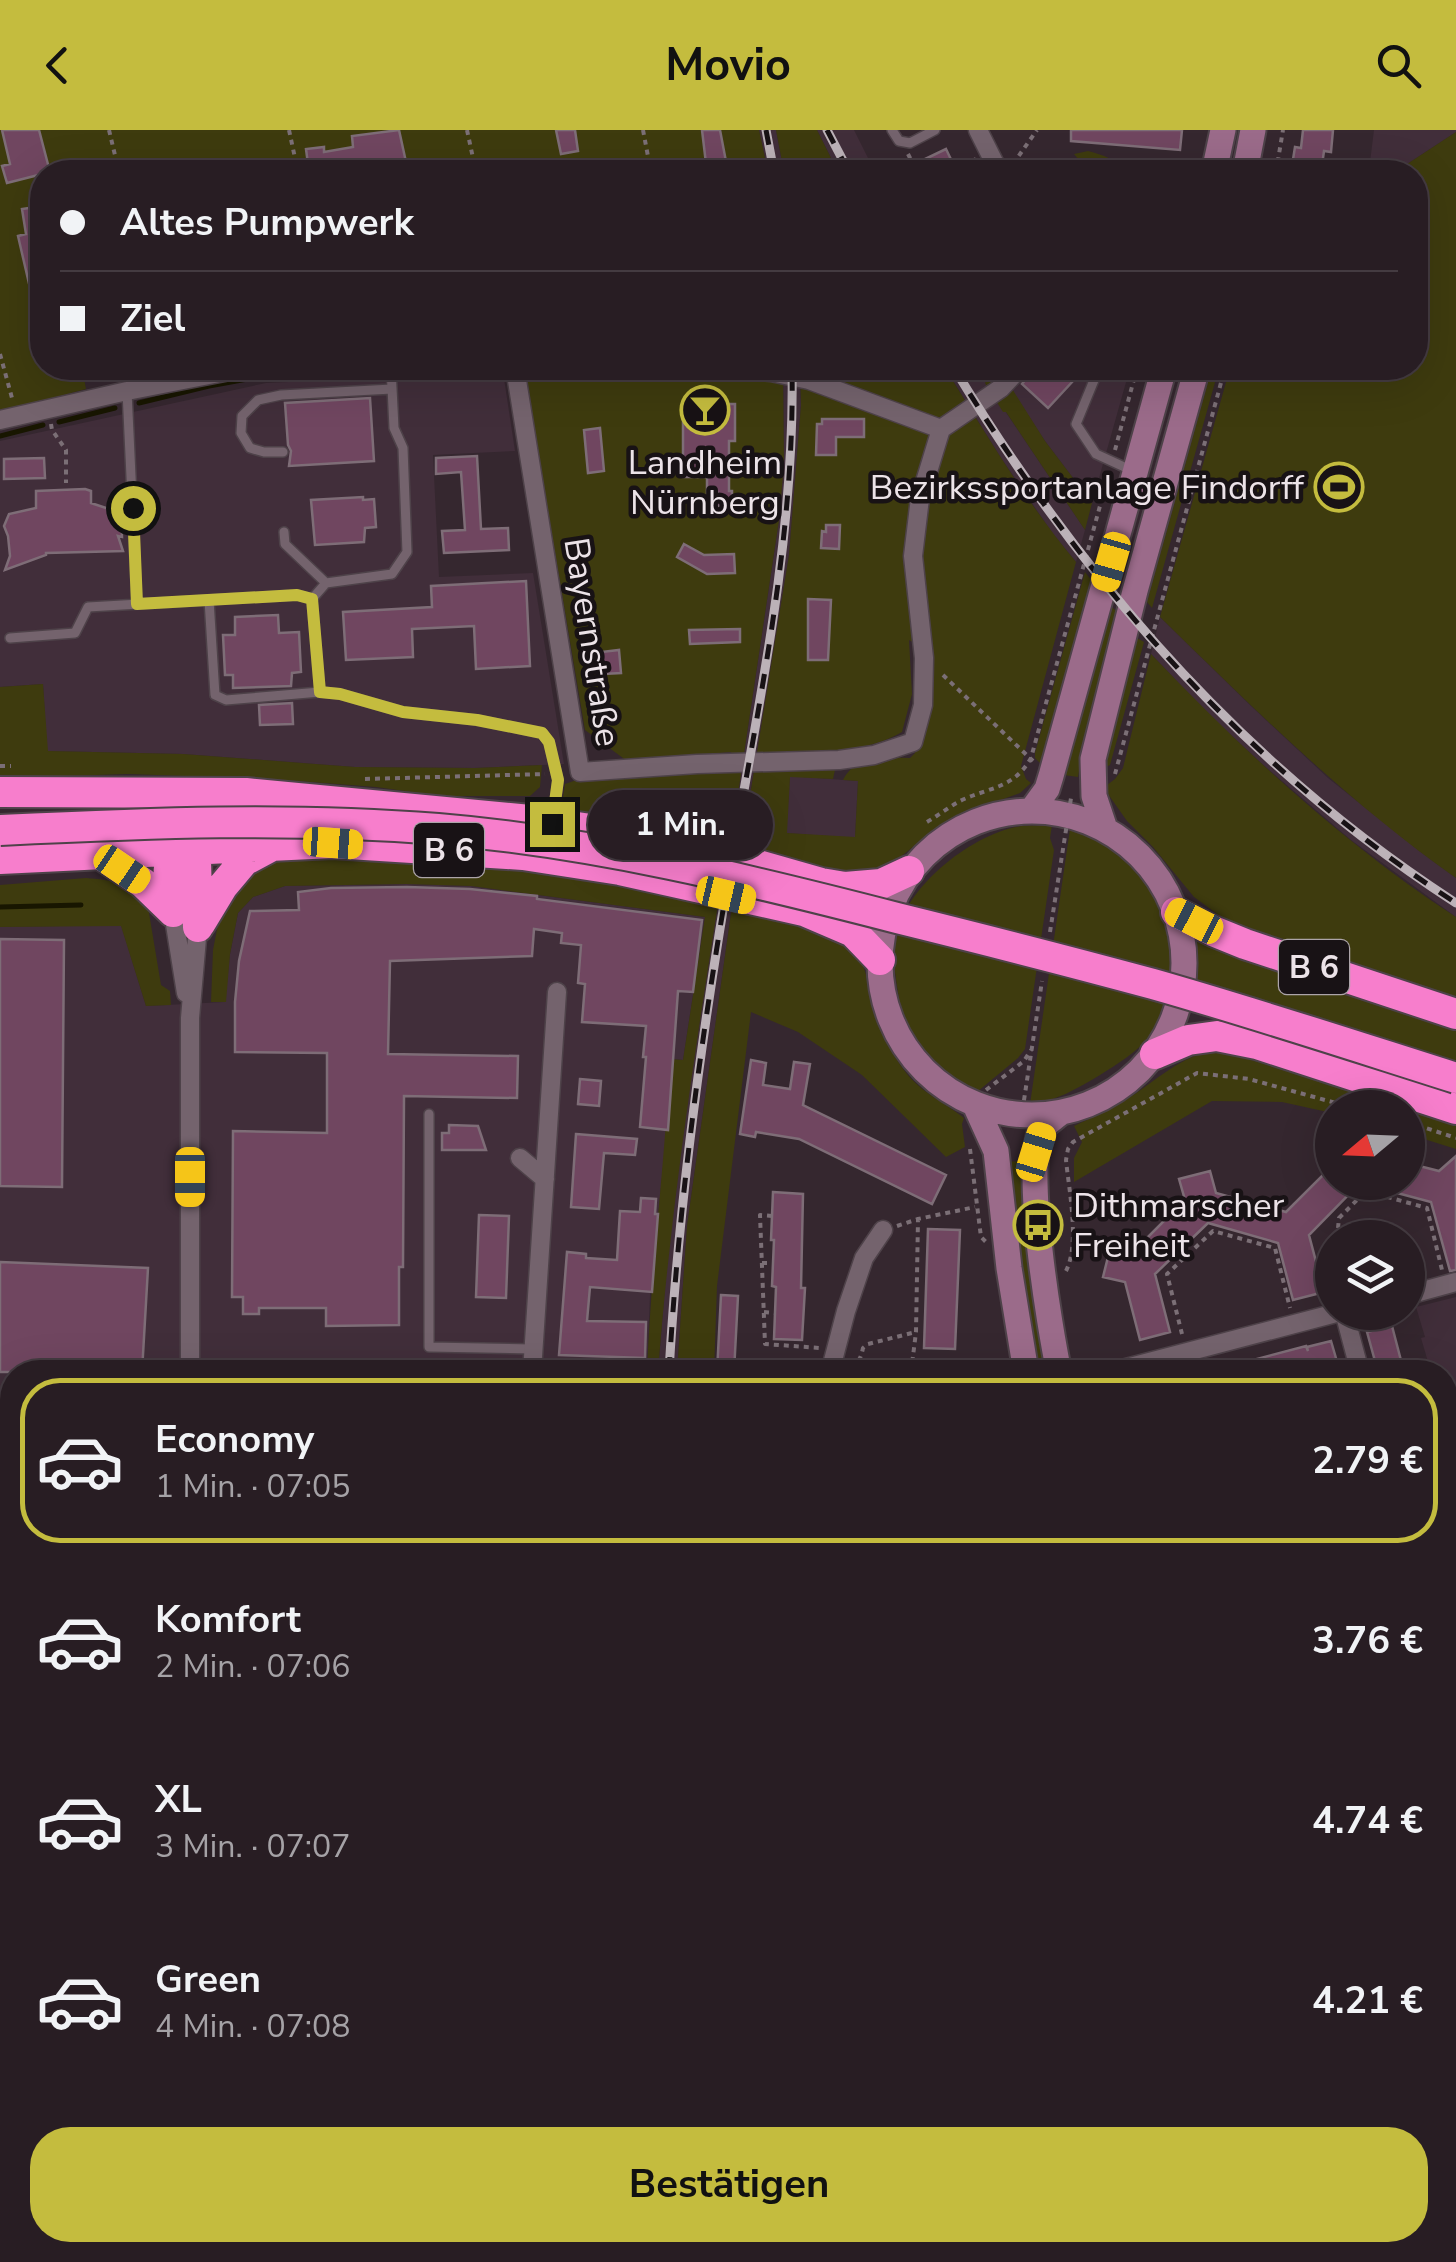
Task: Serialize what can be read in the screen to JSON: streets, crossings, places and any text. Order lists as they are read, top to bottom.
{
  "streets": {
    "highway": ["B 6"],
    "street": ["Bayernstraße"]
  },
  "places": {
    "bar": ["Landheim Nürnberg"],
    "sports": ["Bezirkssportanlage Findorff"],
    "bus stop": ["Dithmarscher Freiheit"]
  },
  "north": "left",
  "page": {
    "header": "Movio",
    "banner": ["Altes Pumpwerk", "Ziel"],
    "bubble": "1 Min.",
    "list": [
      {
        "name": "Economy",
        "note": "1 Min. · 07:05",
        "value": "2.79 €"
      },
      {
        "name": "Komfort",
        "note": "2 Min. · 07:06",
        "value": "3.76 €"
      },
      {
        "name": "XL",
        "note": "3 Min. · 07:07",
        "value": "4.74 €"
      },
      {
        "name": "Green",
        "note": "4 Min. · 07:08",
        "value": "4.21 €"
      }
    ],
    "buttons": "Bestätigen"
  }
}
